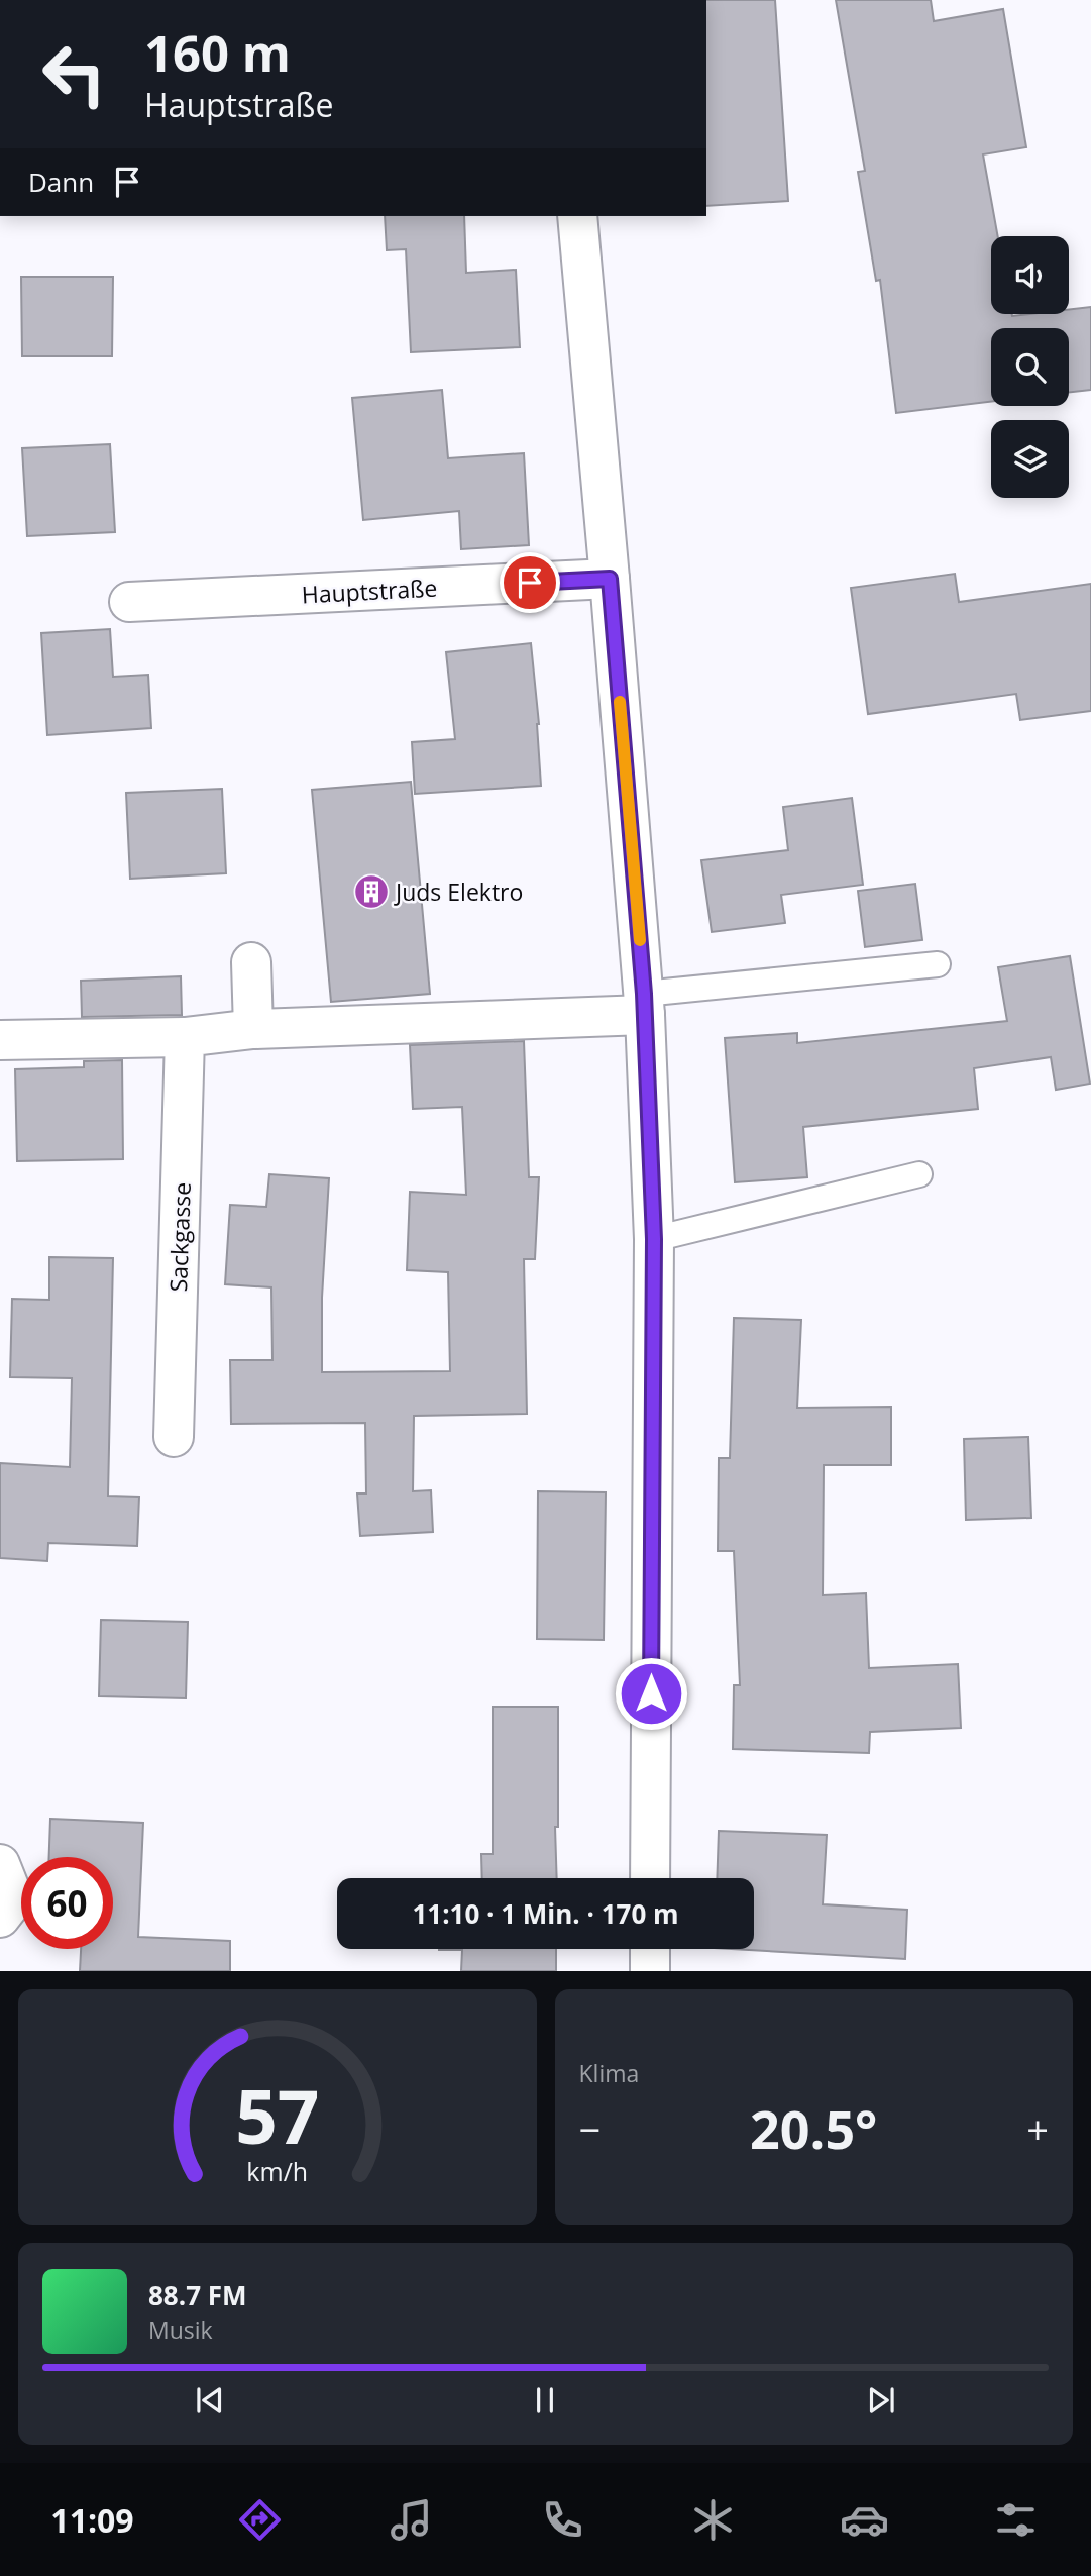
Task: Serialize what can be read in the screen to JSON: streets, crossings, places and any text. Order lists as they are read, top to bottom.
{
  "streets": {
    "main road": ["Hauptstraße", "Sackgasse"]
  },
  "places": {
    "building": ["Juds Elektro"]
  },
  "page": {
    "turn": ["160 m", "Hauptstraße"],
    "then": "Dann",
    "limit": "60",
    "trip": "11:10 · 1 Min. · 170 m",
    "tile": "Klima",
    "heat": ["−", "20.5°", "+"],
    "song": ["88.7 FM", "Musik"],
    "tabs": "11:09",
    "gauge": ["57", "km/h"]
  }
}
